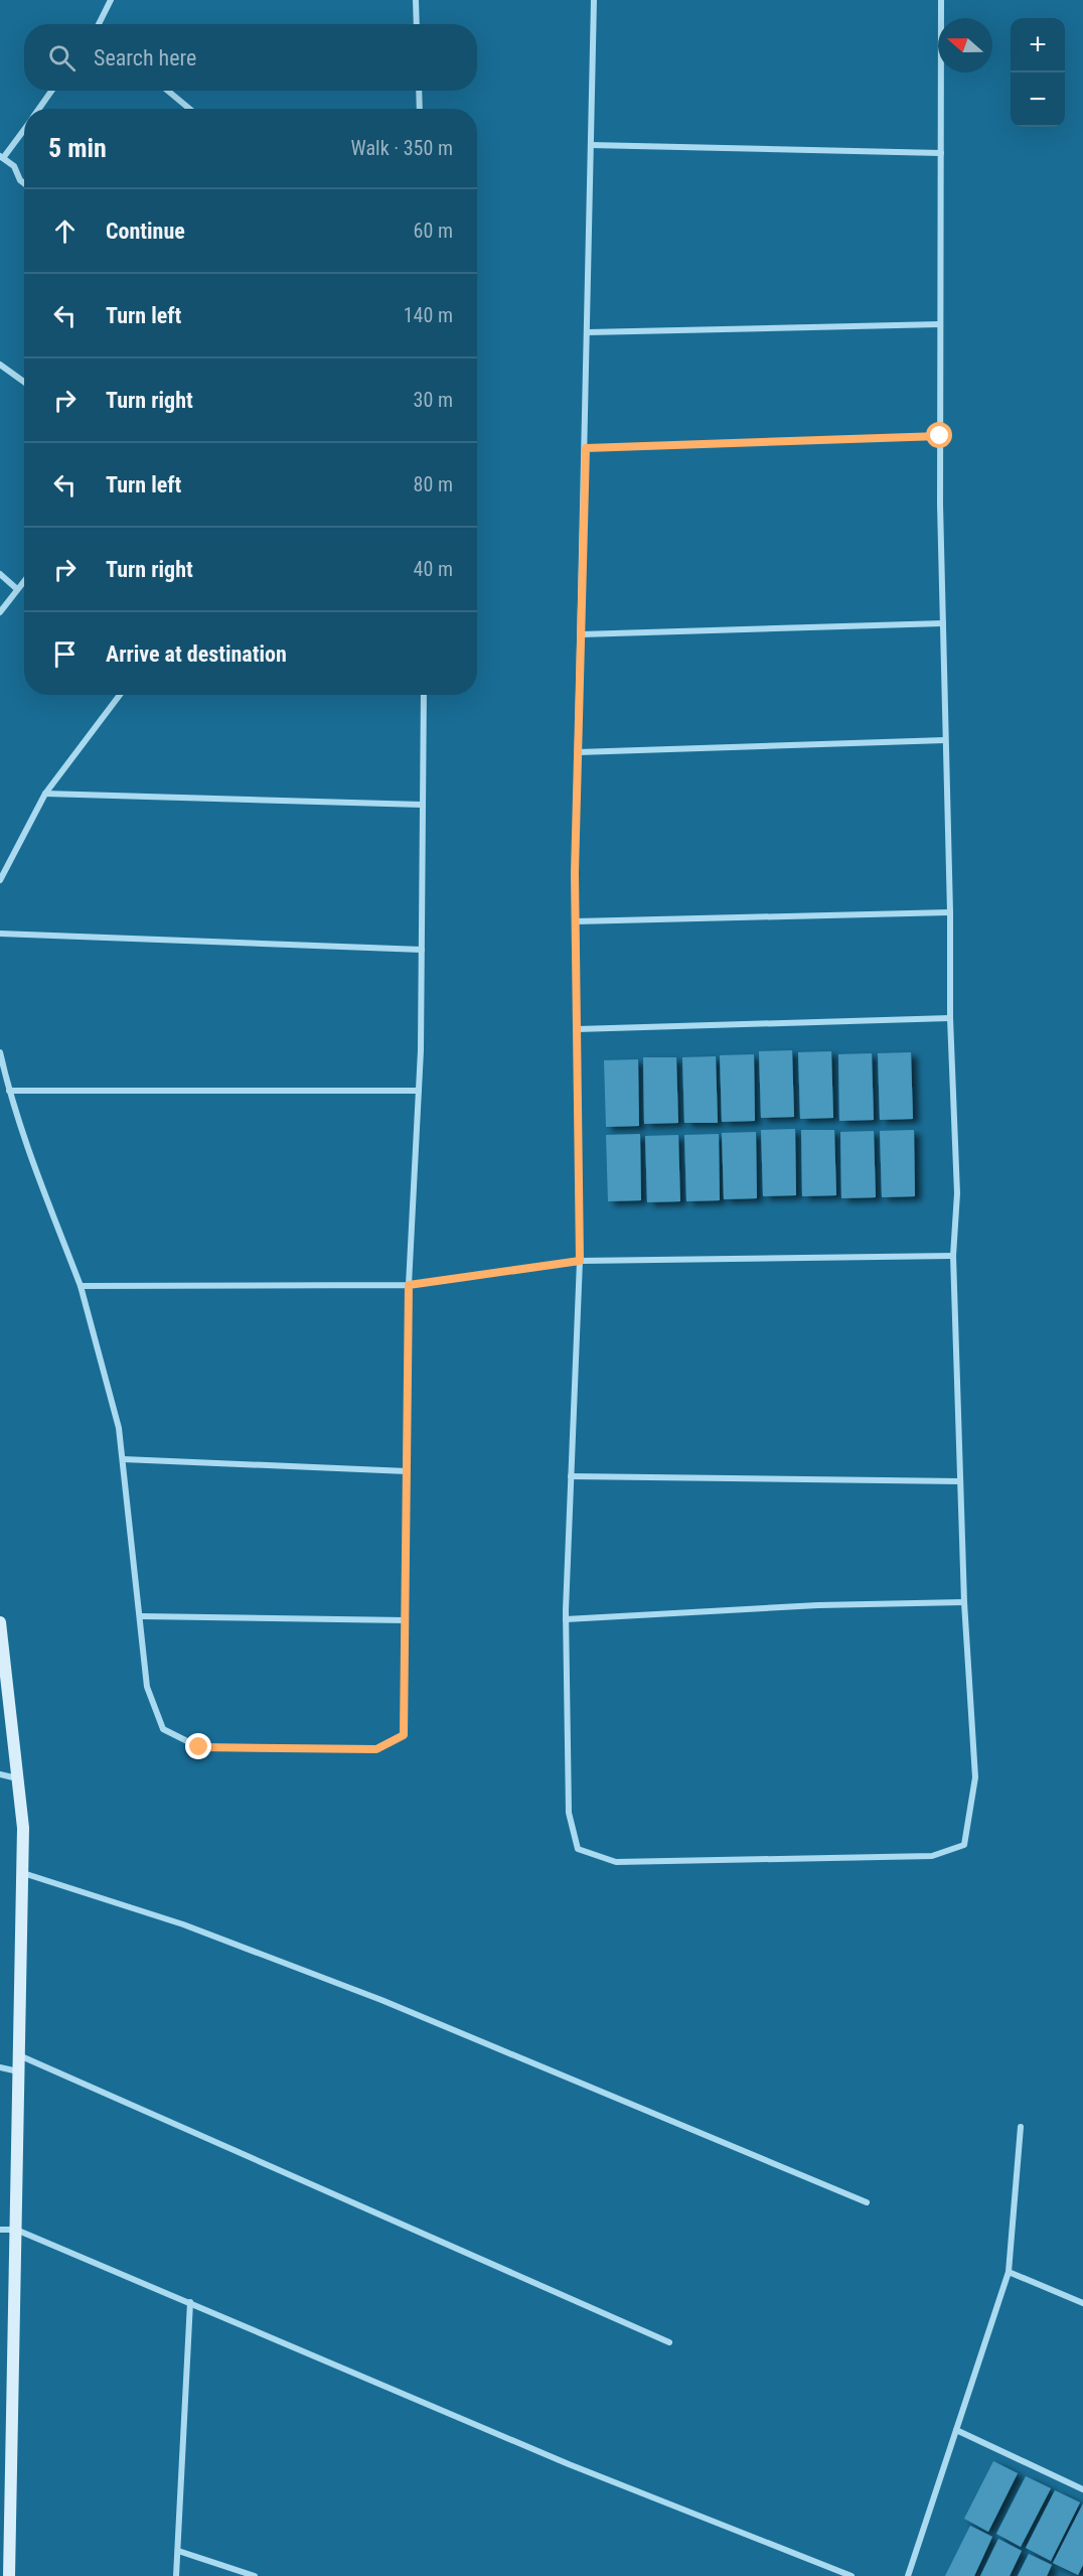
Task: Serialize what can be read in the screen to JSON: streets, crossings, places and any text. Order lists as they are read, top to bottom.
{
  "north": "left",
  "page": {
    "map_buttons": ["+", "−"],
    "search": "Search here",
    "heading": ["5 min", "Walk · 350 m"],
    "list": [
      ["Continue", "60 m"],
      ["Turn left", "140 m"],
      ["Turn right", "30 m"],
      ["Turn left", "80 m"],
      ["Turn right", "40 m"],
      "Arrive at destination"
    ]
  }
}
